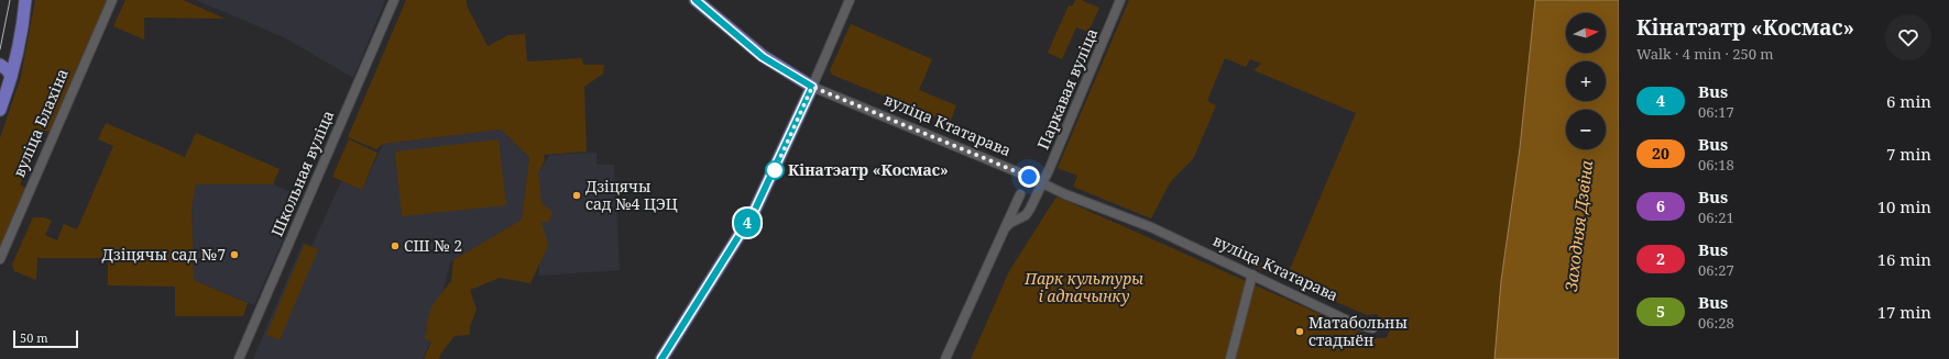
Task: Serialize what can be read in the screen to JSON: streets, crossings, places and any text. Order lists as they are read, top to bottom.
{
  "streets": {
    "main road": ["вуліца Ктатарава"],
    "street": ["Паркавая вуліца", "вуліца Блахіна", "Школьная вуліца"]
  },
  "crossings": [
    ["Паркавая вуліца", "вуліца Ктатарава"]
  ],
  "water": ["Заходняя Дзвіна"],
  "parks": ["Парк культуры і адпачынку"],
  "places": [
    "Кінатэатр «Космас»",
    "Дзіцячы сад №4 ЦЭЦ",
    "СШ № 2",
    "Дзіцячы сад №7",
    "Матабольны стадыён"
  ],
  "lines": ["bus line 4"],
  "scale_bar": "50 m",
  "north": "right",
  "page": {
    "on_map": "4",
    "heading": ["Кінатэатр «Космас»", "Walk · 4 min · 250 m"],
    "map_buttons": ["+", "−"],
    "list": [
      {
        "mark": "4",
        "name": "Bus",
        "note": "06:17",
        "value": "6 min"
      },
      {
        "mark": "20",
        "name": "Bus",
        "note": "06:18",
        "value": "7 min"
      },
      {
        "mark": "6",
        "name": "Bus",
        "note": "06:21",
        "value": "10 min"
      },
      {
        "mark": "2",
        "name": "Bus",
        "note": "06:27",
        "value": "16 min"
      },
      {
        "mark": "5",
        "name": "Bus",
        "note": "06:28",
        "value": "17 min"
      }
    ],
    "scale": "50 m"
  }
}
